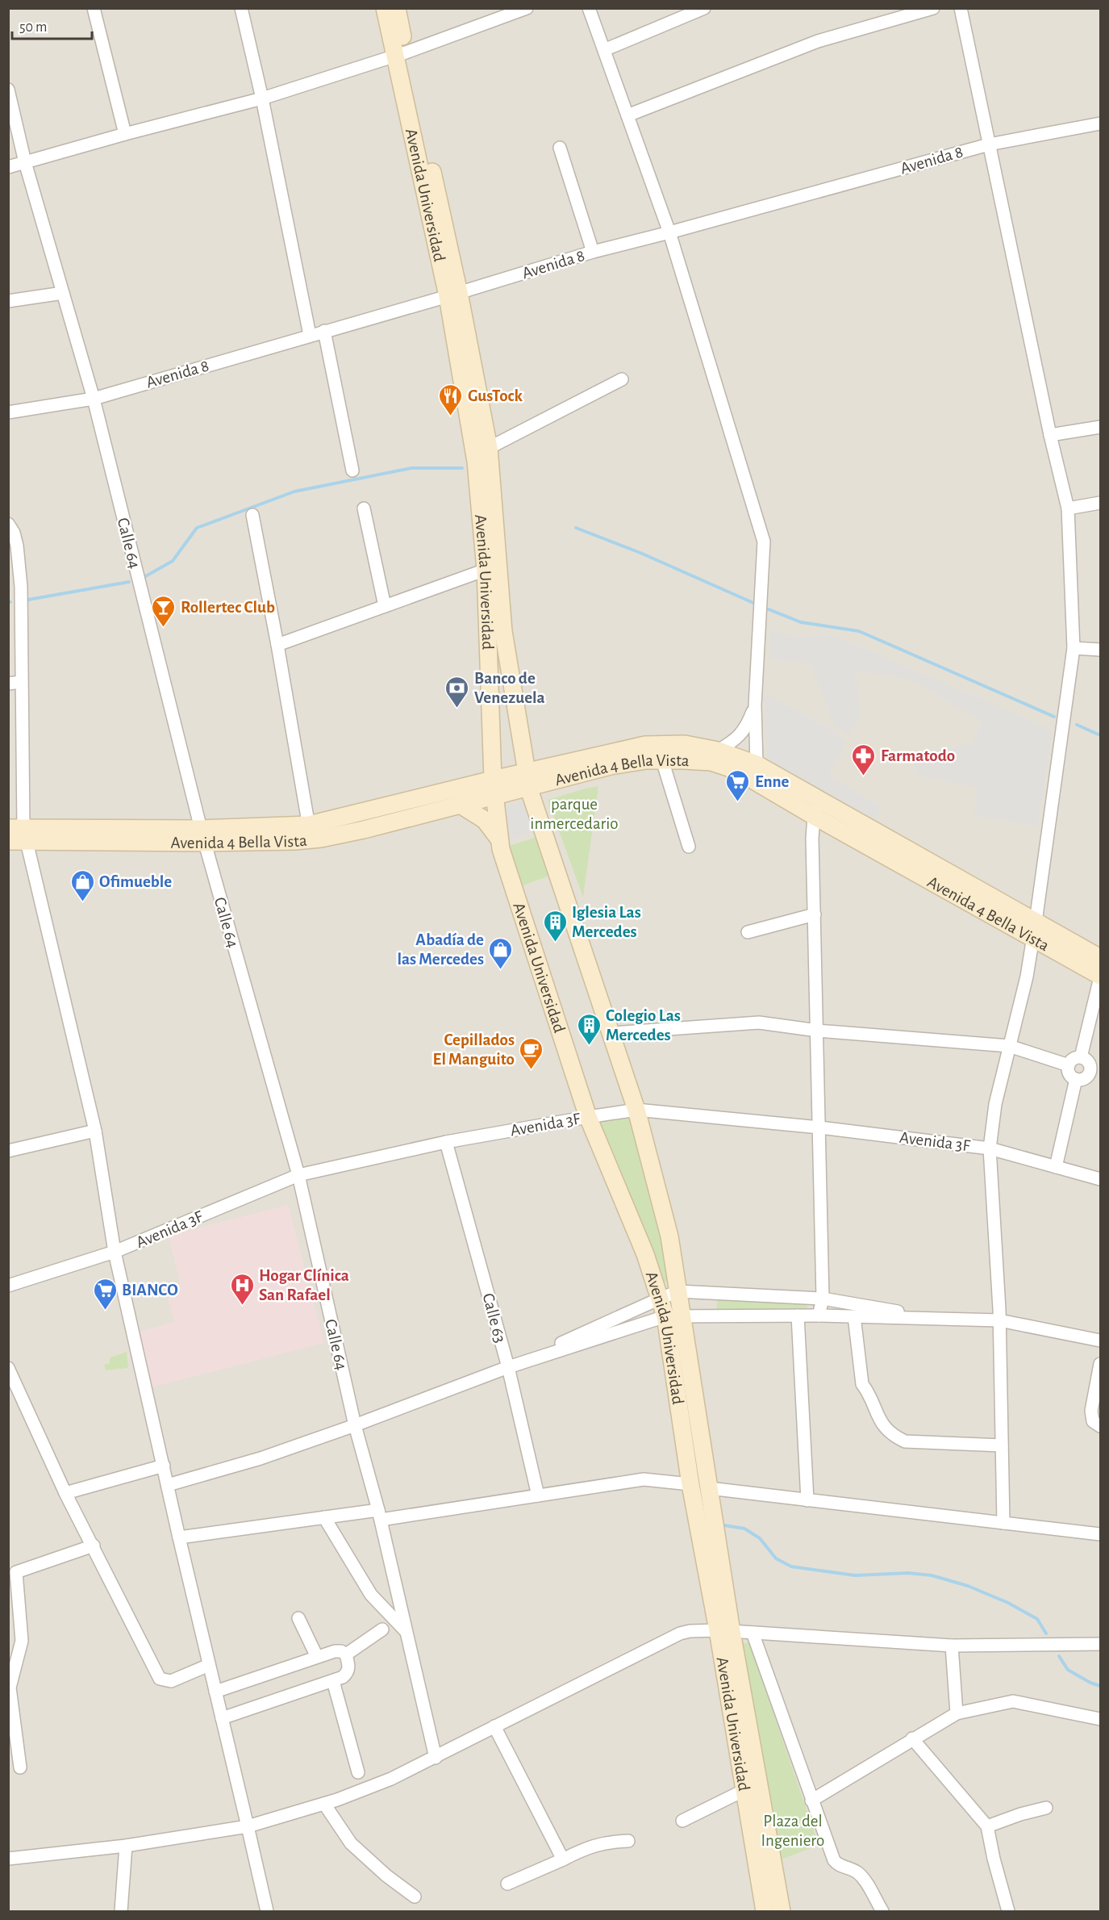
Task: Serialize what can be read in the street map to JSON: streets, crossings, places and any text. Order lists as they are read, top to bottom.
{
  "streets": {
    "street": [
      "Avenida 8",
      "Avenida Universidad",
      "Calle 64",
      "Avenida 4 Bella Vista",
      "Avenida 3F",
      "Calle 63"
    ]
  },
  "crossings": [
    ["Avenida 8", "Avenida Universidad"],
    ["Avenida 8", "Calle 64"],
    ["Avenida Universidad", "Avenida 4 Bella Vista"],
    ["Avenida Universidad", "Avenida 3F"],
    ["Calle 64", "Avenida 4 Bella Vista"],
    ["Calle 64", "Avenida 3F"],
    ["Avenida 3F", "Calle 63"]
  ],
  "parks": ["parque inmercedario", "Plaza del Ingeniero"],
  "places": {
    "restaurant": ["GusTock"],
    "bar": ["Rollertec Club"],
    "bank": ["Banco de Venezuela"],
    "pharmacy": ["Farmatodo"],
    "supermarket": ["Enne", "BIANCO"],
    "shop": ["Ofimueble", "Abadía de las Mercedes"],
    "building": ["Iglesia Las Mercedes", "Colegio Las Mercedes"],
    "cafe": ["Cepillados El Manguito"],
    "hospital": ["Hogar Clínica San Rafael"]
  },
  "scale_bar": "50 m"
}
